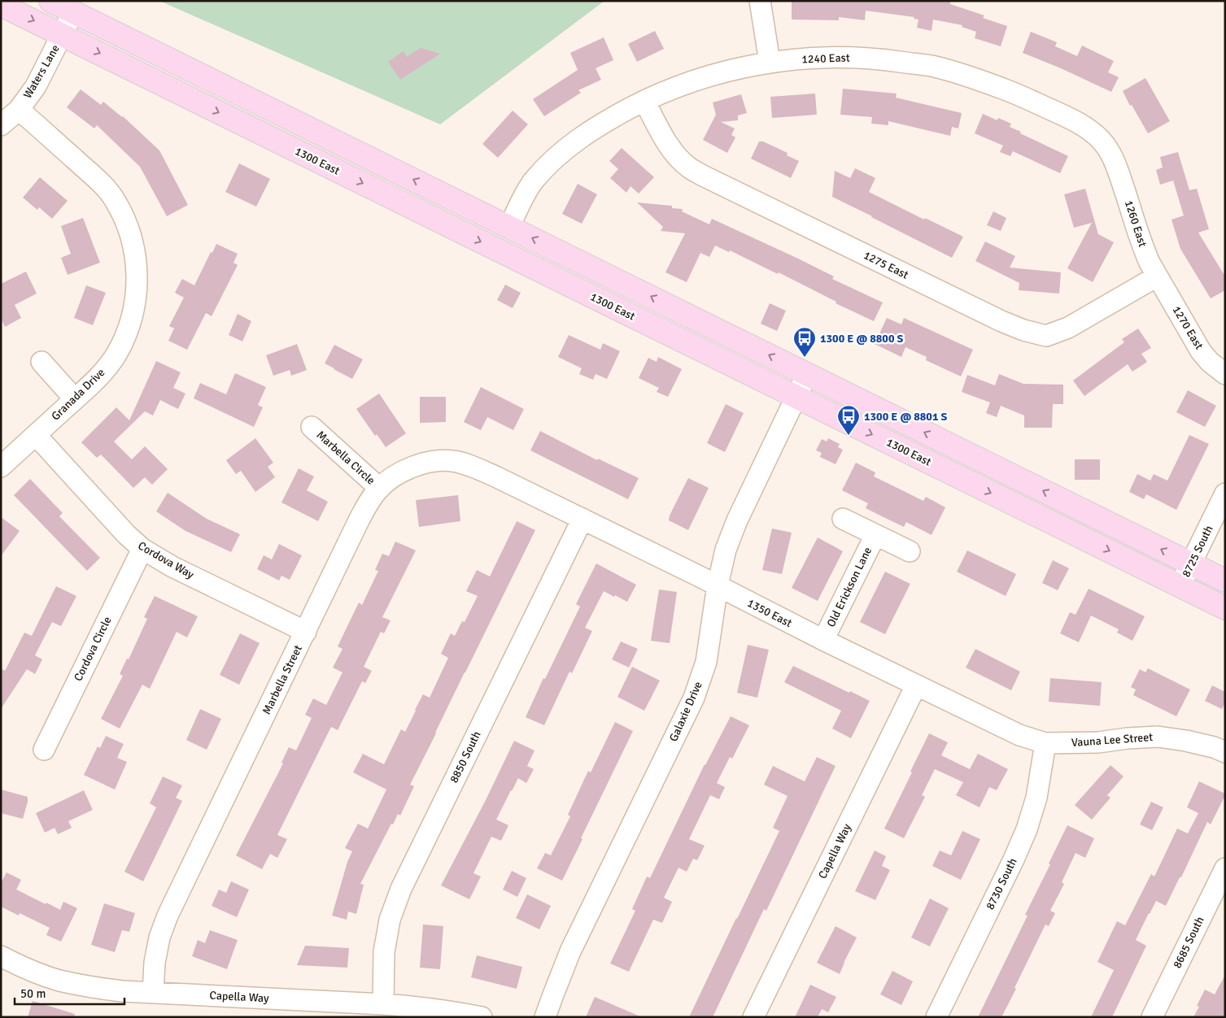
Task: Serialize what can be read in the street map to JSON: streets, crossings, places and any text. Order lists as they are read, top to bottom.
{
  "streets": {
    "main road": ["1300 East"],
    "street": [
      "1240 East",
      "Waters Lane",
      "1260 East",
      "1275 East",
      "1270 East",
      "Granada Drive",
      "Marbella Circle",
      "8725 South",
      "Cordova Way",
      "Old Erickson Lane",
      "1350 East",
      "Cordova Circle",
      "Marbella Street",
      "Galaxie Drive",
      "Vauna Lee Street",
      "8850 South",
      "Capella Way",
      "8730 South",
      "8685 South"
    ]
  },
  "crossings": [
    ["1240 East", "1260 East"],
    ["1240 East", "1275 East"],
    ["Waters Lane", "1300 East"],
    ["Waters Lane", "Granada Drive"],
    ["1300 East", "8725 South"],
    ["1300 East", "Galaxie Drive"],
    ["1260 East", "1275 East"],
    ["1260 East", "1270 East"],
    ["1275 East", "1270 East"],
    ["Granada Drive", "Cordova Way"],
    ["Marbella Circle", "Marbella Street"],
    ["Cordova Way", "Cordova Circle"],
    ["Cordova Way", "Marbella Street"],
    ["Old Erickson Lane", "1350 East"],
    ["1350 East", "Marbella Street"],
    ["1350 East", "Galaxie Drive"],
    ["1350 East", "Vauna Lee Street"],
    ["1350 East", "8850 South"],
    ["1350 East", "Capella Way"],
    ["1350 East", "8730 South"],
    ["Marbella Street", "Capella Way"],
    ["Vauna Lee Street", "8730 South"],
    ["8850 South", "Capella Way"]
  ],
  "places": {
    "bus stop": ["1300 E @ 8800 S", "1300 E @ 8801 S"]
  },
  "scale_bar": "50 m"
}
